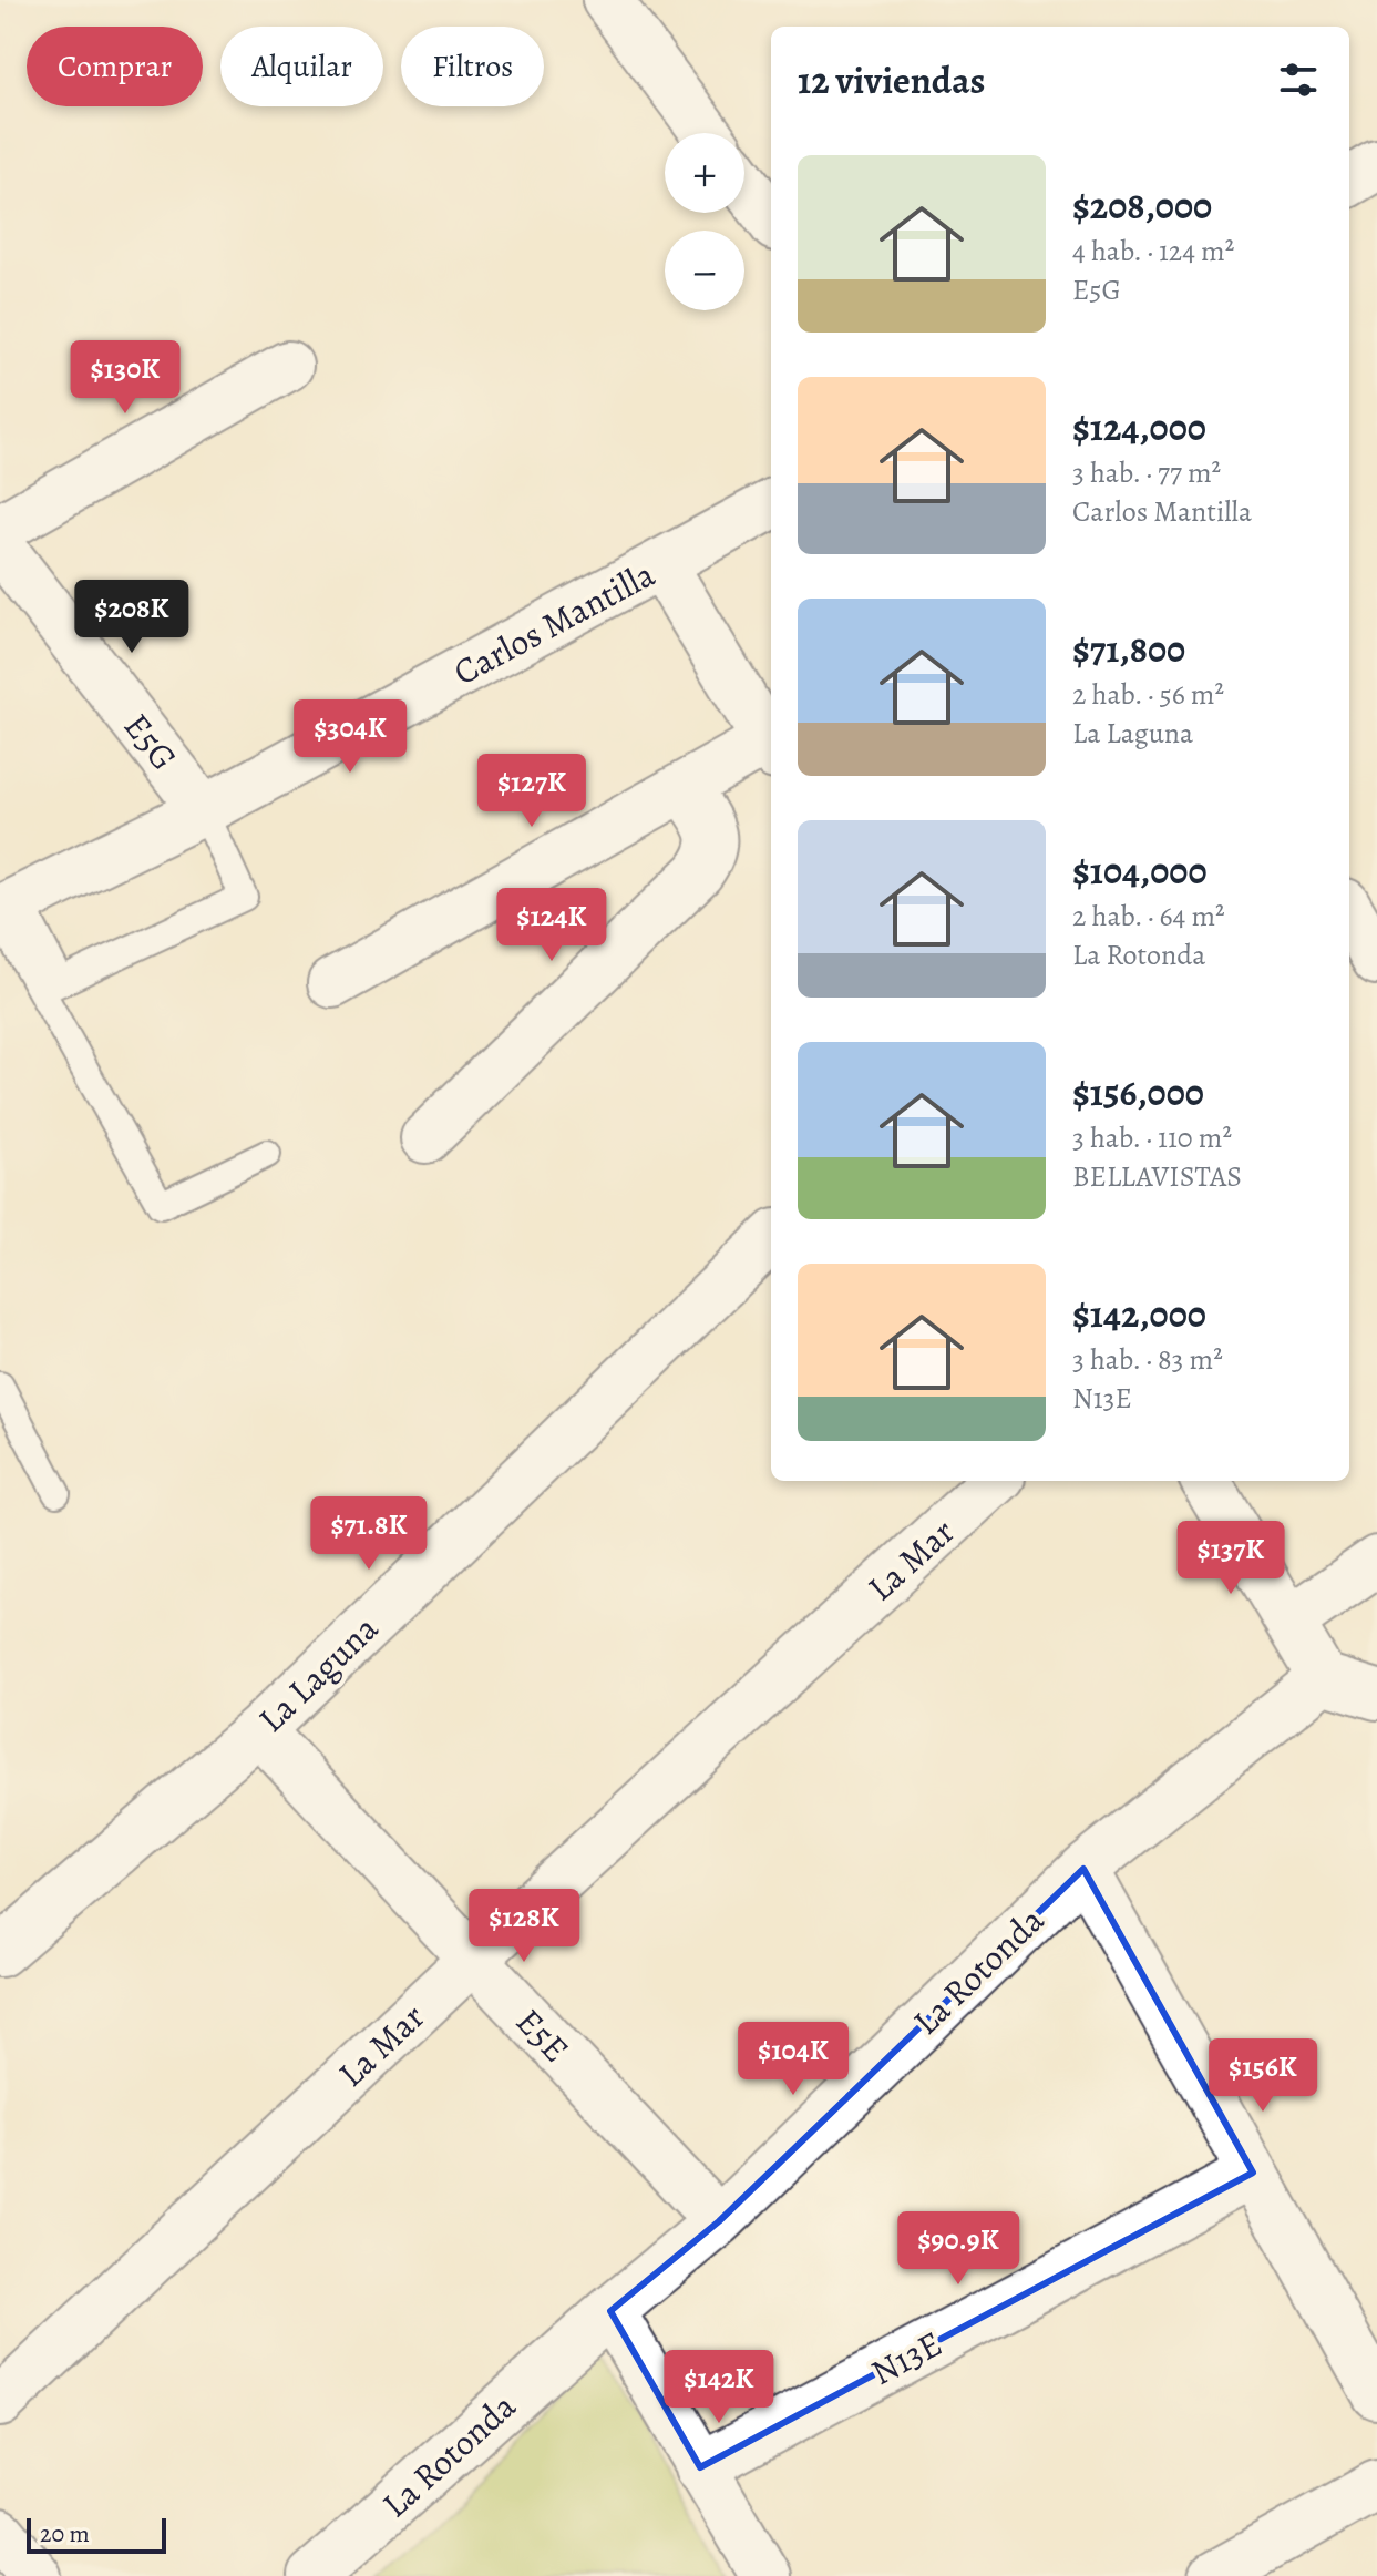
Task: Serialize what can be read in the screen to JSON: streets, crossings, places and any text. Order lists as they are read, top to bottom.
{
  "streets": {
    "street": [
      "Carlos Mantilla",
      "E5G",
      "La Mar",
      "La Laguna",
      "La Rotonda",
      "E5E",
      "N13E"
    ]
  },
  "crossings": [
    ["Carlos Mantilla", "E5G"],
    ["La Mar", "E5E"],
    ["La Laguna", "E5E"],
    ["La Rotonda", "E5E"]
  ],
  "scale_bar": "20 m",
  "page": {
    "chip": ["Comprar", "Alquilar", "Filtros"],
    "heading": "12 viviendas",
    "map_buttons": ["+", "−"],
    "list": [
      {
        "name": "$208,000",
        "note": "4 hab. · 124 m² · E5G"
      },
      {
        "name": "$124,000",
        "note": "3 hab. · 77 m² · Carlos Mantilla"
      },
      {
        "name": "$71,800",
        "note": "2 hab. · 56 m² · La Laguna"
      },
      {
        "name": "$104,000",
        "note": "2 hab. · 64 m² · La Rotonda"
      },
      {
        "name": "$156,000",
        "note": "3 hab. · 110 m² · BELLAVISTAS"
      },
      {
        "name": "$142,000",
        "note": "3 hab. · 83 m² · N13E"
      }
    ],
    "price": [
      "$130K",
      "$208K",
      "$304K",
      "$127K",
      "$124K",
      "$71.8K",
      "$137K",
      "$128K",
      "$104K",
      "$156K",
      "$90.9K",
      "$142K"
    ],
    "scale": "20 m"
  }
}
